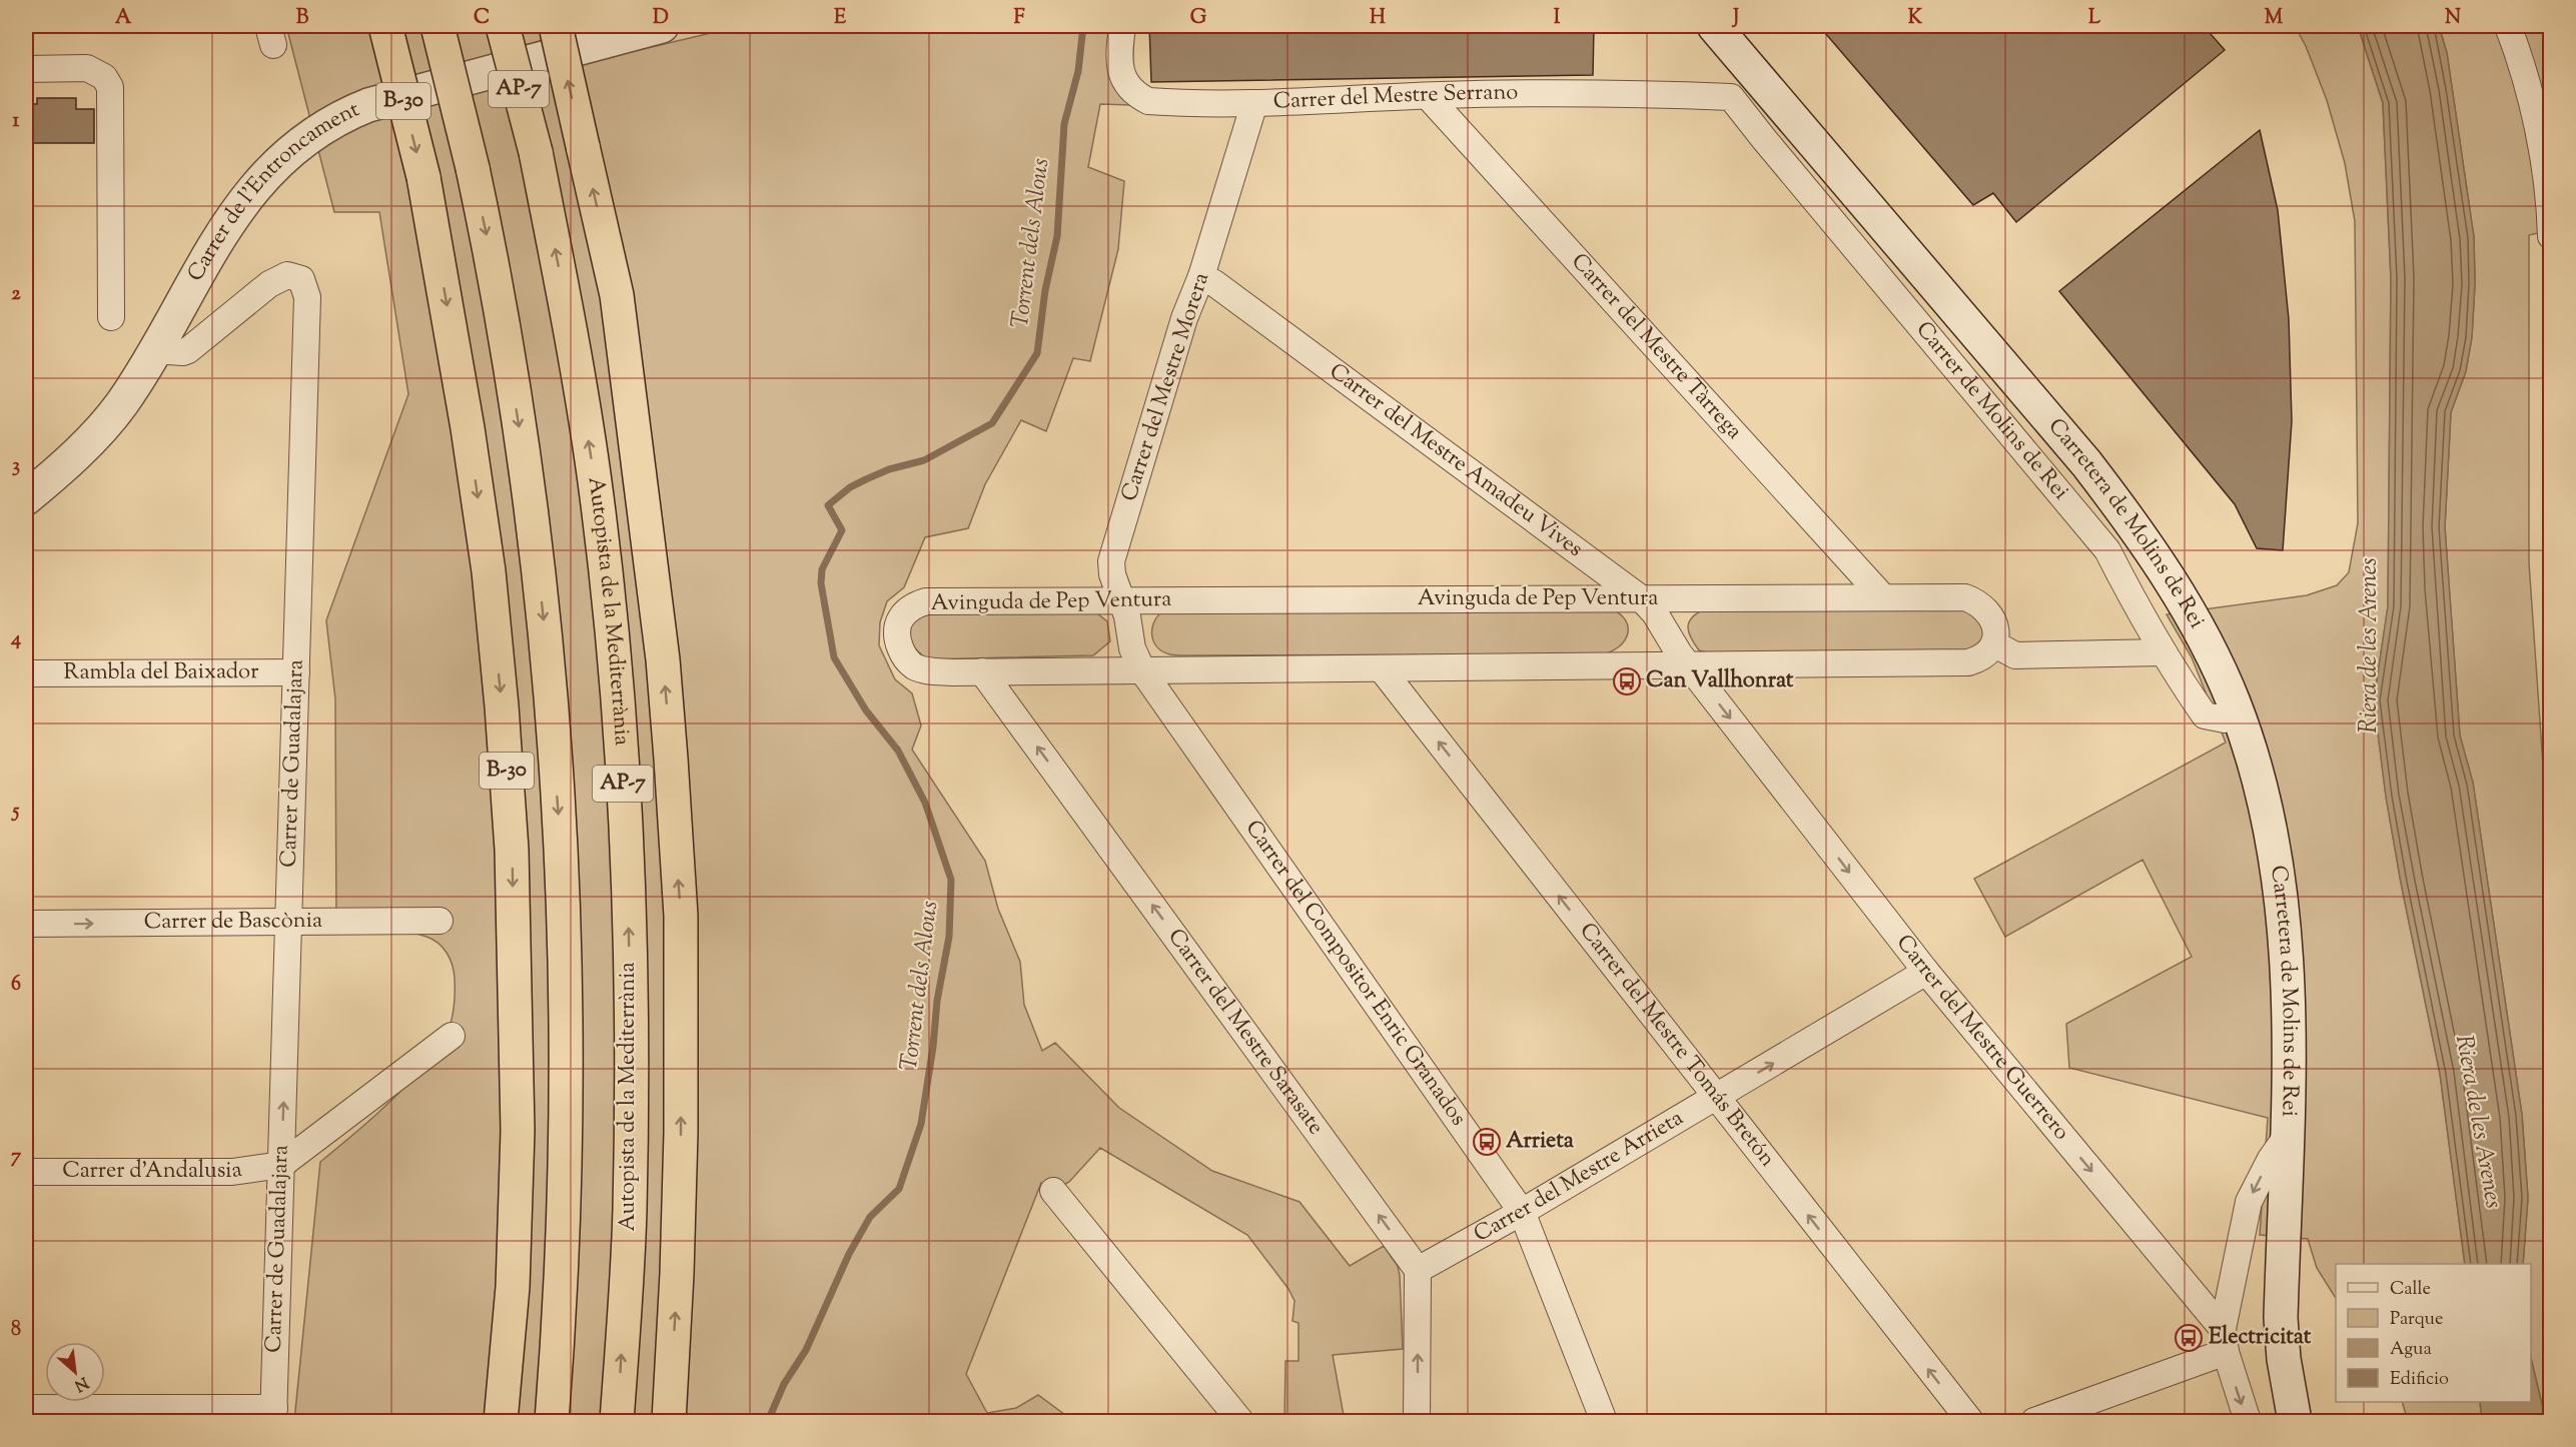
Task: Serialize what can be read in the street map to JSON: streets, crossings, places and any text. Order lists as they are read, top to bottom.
{
  "streets": {
    "highway": ["AP-7", "B-30", "Autopista de la Mediterrània"],
    "main road": ["Carrer de l'Entroncament", "Carretera de Molins de Rei"],
    "street": [
      "Carrer del Mestre Serrano",
      "Carrer del Mestre Tàrrega",
      "Carrer del Mestre Morera",
      "Carrer de Molins de Rei",
      "Carrer del Mestre Amadeu Vives",
      "Avinguda de Pep Ventura",
      "Rambla del Baixador",
      "Carrer de Guadalajara",
      "Carrer de Bascònia",
      "Carrer del Compositor Enric Granados",
      "Carrer del Mestre Sarasate",
      "Carrer del Mestre Guerrero",
      "Carrer del Mestre Tomás Bretón",
      "Carrer d'Andalusia",
      "Carrer del Mestre Arrieta"
    ]
  },
  "crossings": [
    ["Carrer del Mestre Serrano", "Carrer del Mestre Tàrrega"],
    ["Carrer del Mestre Serrano", "Carrer del Mestre Morera"],
    ["Carrer del Mestre Serrano", "Carrer de Molins de Rei"],
    ["Carrer de l'Entroncament", "Carrer de Guadalajara"],
    ["Carrer del Mestre Tàrrega", "Avinguda de Pep Ventura"],
    ["Carrer del Mestre Morera", "Carrer del Mestre Amadeu Vives"],
    ["Carrer del Mestre Morera", "Avinguda de Pep Ventura"],
    ["Carrer del Mestre Morera", "Carrer del Compositor Enric Granados"],
    ["Carrer de Molins de Rei", "Carretera de Molins de Rei"],
    ["Carrer del Mestre Amadeu Vives", "Avinguda de Pep Ventura"],
    ["Carrer del Mestre Amadeu Vives", "Carrer del Mestre Guerrero"],
    ["Carretera de Molins de Rei", "Carrer del Mestre Guerrero"],
    ["Avinguda de Pep Ventura", "Carrer del Compositor Enric Granados"],
    ["Avinguda de Pep Ventura", "Carrer del Mestre Sarasate"],
    ["Avinguda de Pep Ventura", "Carrer del Mestre Guerrero"],
    ["Avinguda de Pep Ventura", "Carrer del Mestre Tomás Bretón"],
    ["Rambla del Baixador", "Carrer de Guadalajara"],
    ["Carrer de Guadalajara", "Carrer de Bascònia"],
    ["Carrer de Guadalajara", "Carrer d'Andalusia"],
    ["Carrer del Compositor Enric Granados", "Carrer del Mestre Arrieta"],
    ["Carrer del Mestre Sarasate", "Carrer del Mestre Arrieta"],
    ["Carrer del Mestre Guerrero", "Carrer del Mestre Arrieta"],
    ["Carrer del Mestre Tomás Bretón", "Carrer del Mestre Arrieta"]
  ],
  "one_way": [
    "Carrer de Bascònia",
    "Carrer del Mestre Sarasate",
    "Carrer del Mestre Guerrero",
    "Carrer del Mestre Tomás Bretón",
    "Carrer del Mestre Arrieta"
  ],
  "water": ["Torrent dels Alous", "Riera de les Arenes"],
  "places": {
    "bus stop": ["Can Vallhonrat", "Arrieta", "Electricitat"]
  },
  "legend": [
    "Calle",
    "Parque",
    "Agua",
    "Edificio"
  ],
  "north": "bottom right",
  "grid": {
    "columns": [
      "A",
      "B",
      "C",
      "D",
      "E",
      "F",
      "G",
      "H",
      "I",
      "J",
      "K",
      "L",
      "M",
      "N"
    ],
    "rows": [
      "1",
      "2",
      "3",
      "4",
      "5",
      "6",
      "7",
      "8"
    ]
  }
}
